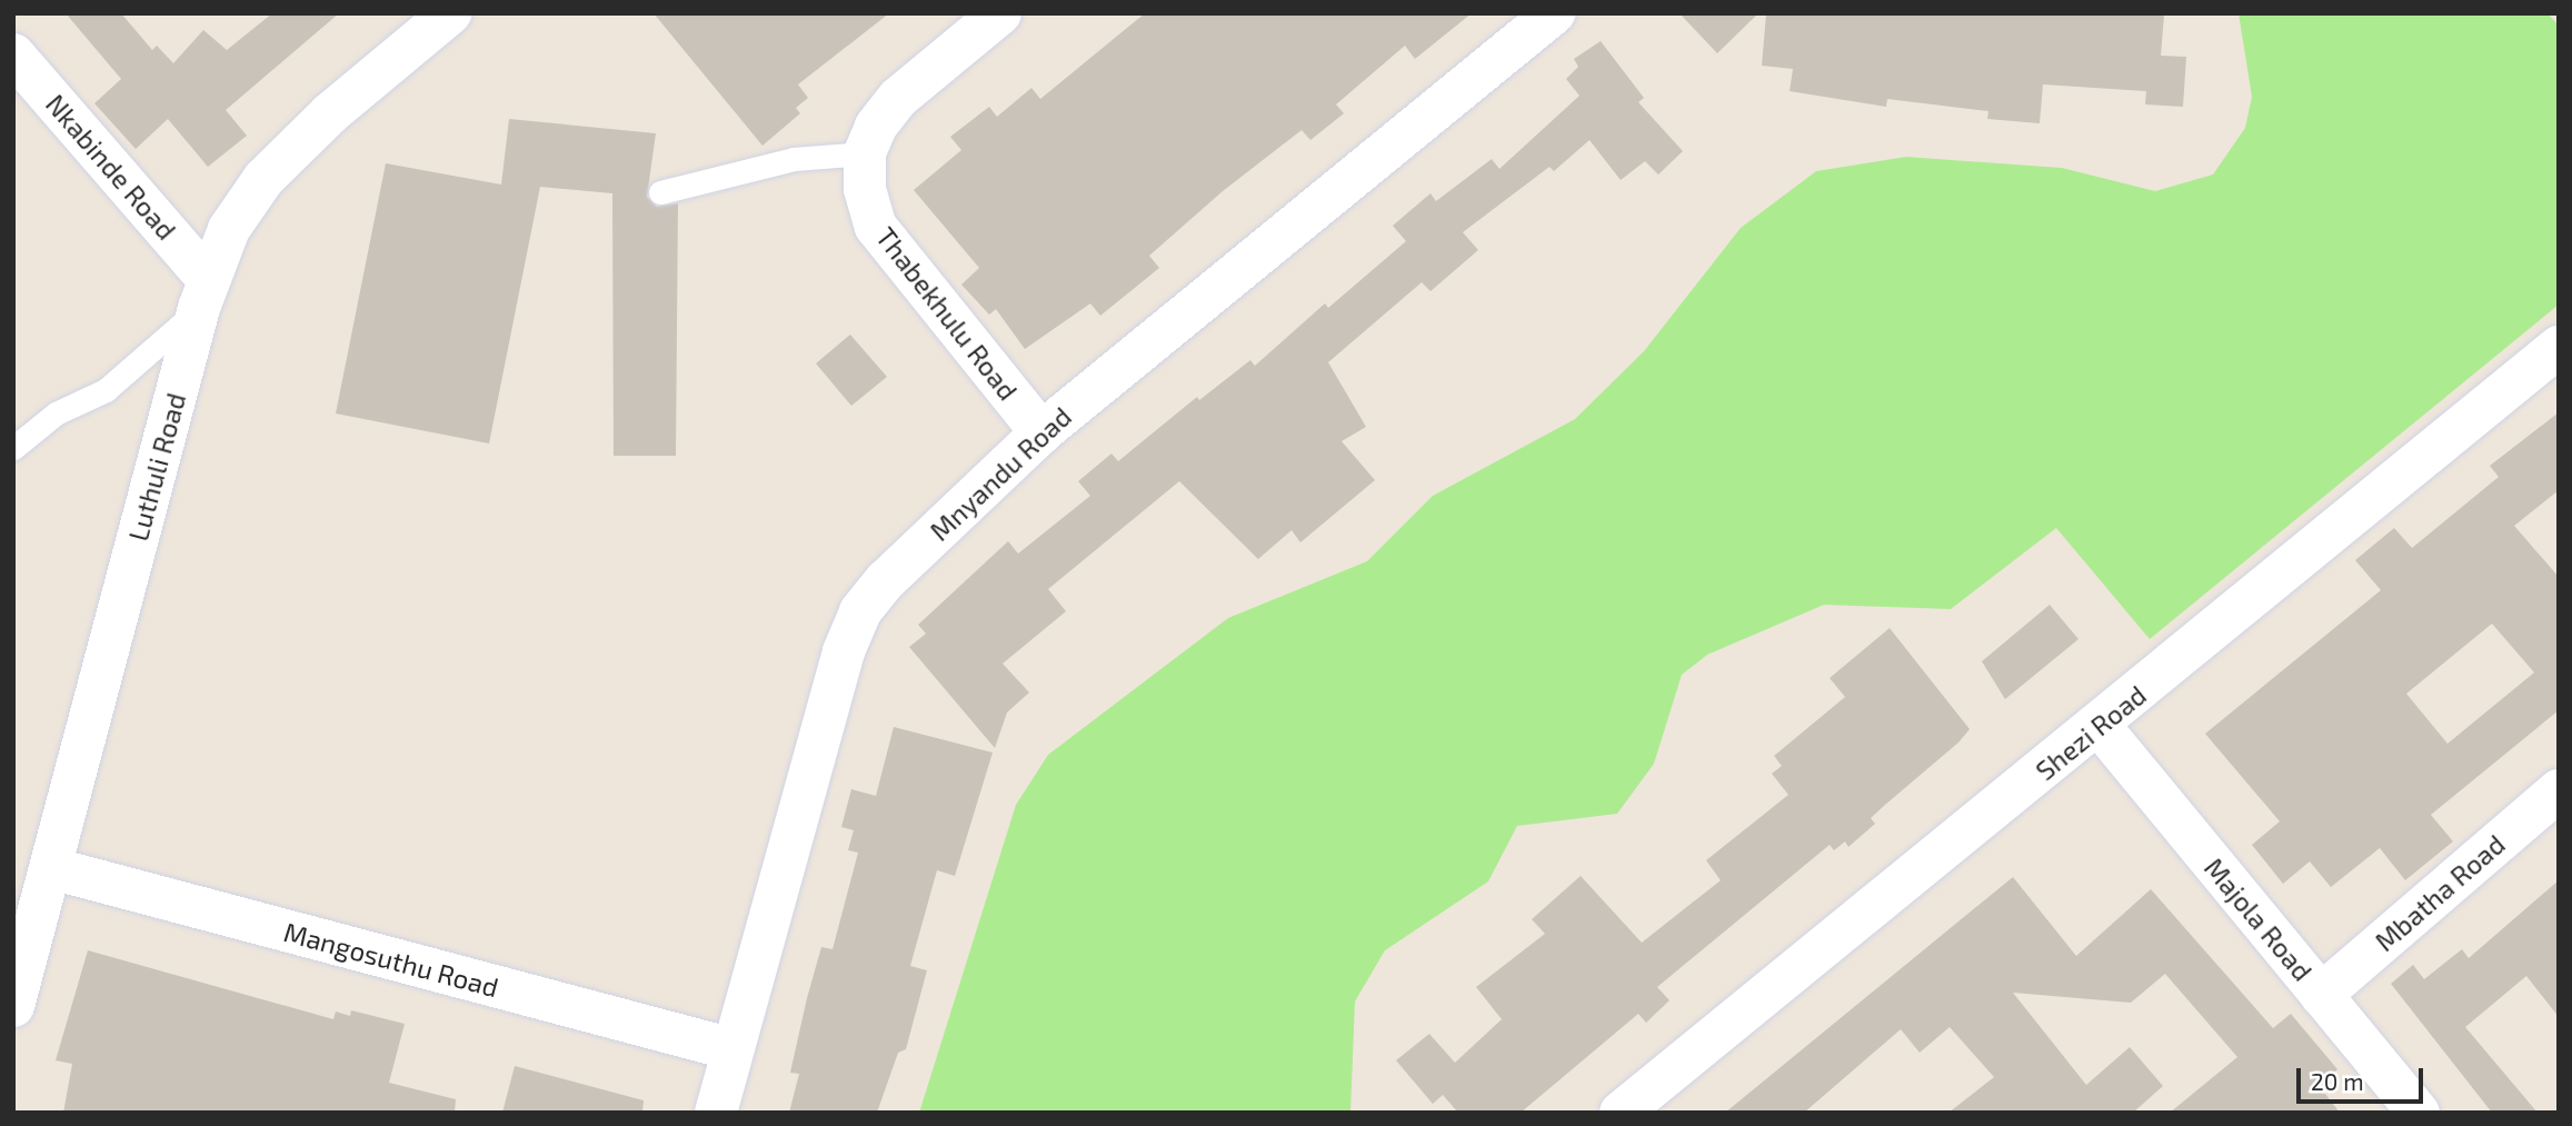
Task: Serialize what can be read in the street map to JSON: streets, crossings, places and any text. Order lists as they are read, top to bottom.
{
  "streets": {
    "street": [
      "Nkabinde Road",
      "Thabekhulu Road",
      "Luthuli Road",
      "Mnyandu Road",
      "Shezi Road",
      "Mbatha Road",
      "Majola Road",
      "Mangosuthu Road"
    ]
  },
  "crossings": [
    ["Nkabinde Road", "Luthuli Road"],
    ["Thabekhulu Road", "Mnyandu Road"],
    ["Luthuli Road", "Mangosuthu Road"],
    ["Mnyandu Road", "Mangosuthu Road"],
    ["Shezi Road", "Majola Road"],
    ["Mbatha Road", "Majola Road"]
  ],
  "scale_bar": "20 m"
}
